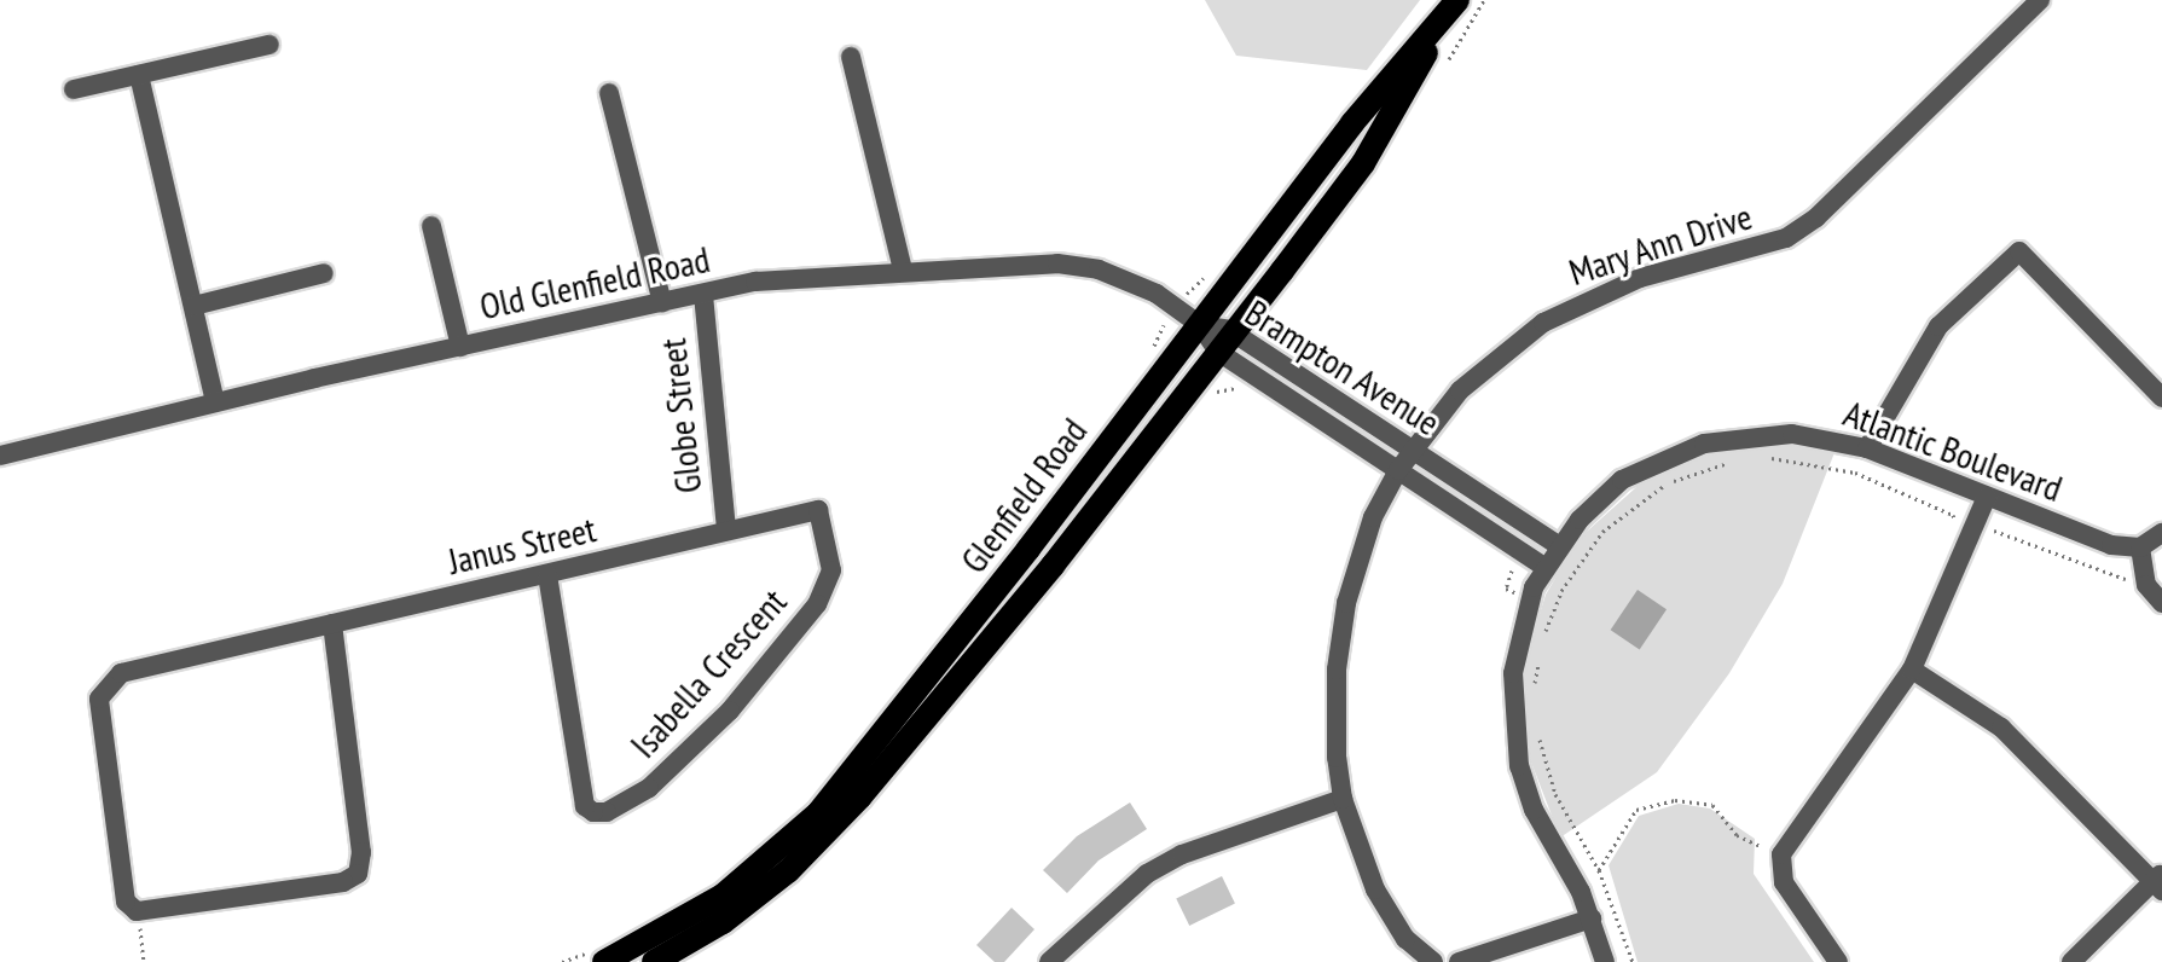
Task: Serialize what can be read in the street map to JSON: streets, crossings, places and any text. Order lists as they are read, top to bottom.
{
  "streets": {
    "main road": ["Glenfield Road"],
    "street": [
      "Mary Ann Drive",
      "Old Glenfield Road",
      "Brampton Avenue",
      "Globe Street",
      "Atlantic Boulevard",
      "Janus Street",
      "Isabella Crescent"
    ]
  },
  "crossings": [
    ["Mary Ann Drive", "Brampton Avenue"],
    ["Old Glenfield Road", "Brampton Avenue"],
    ["Old Glenfield Road", "Globe Street"],
    ["Old Glenfield Road", "Glenfield Road"],
    ["Brampton Avenue", "Atlantic Boulevard"],
    ["Brampton Avenue", "Glenfield Road"],
    ["Globe Street", "Janus Street"],
    ["Globe Street", "Isabella Crescent"],
    ["Janus Street", "Isabella Crescent"]
  ]
}
